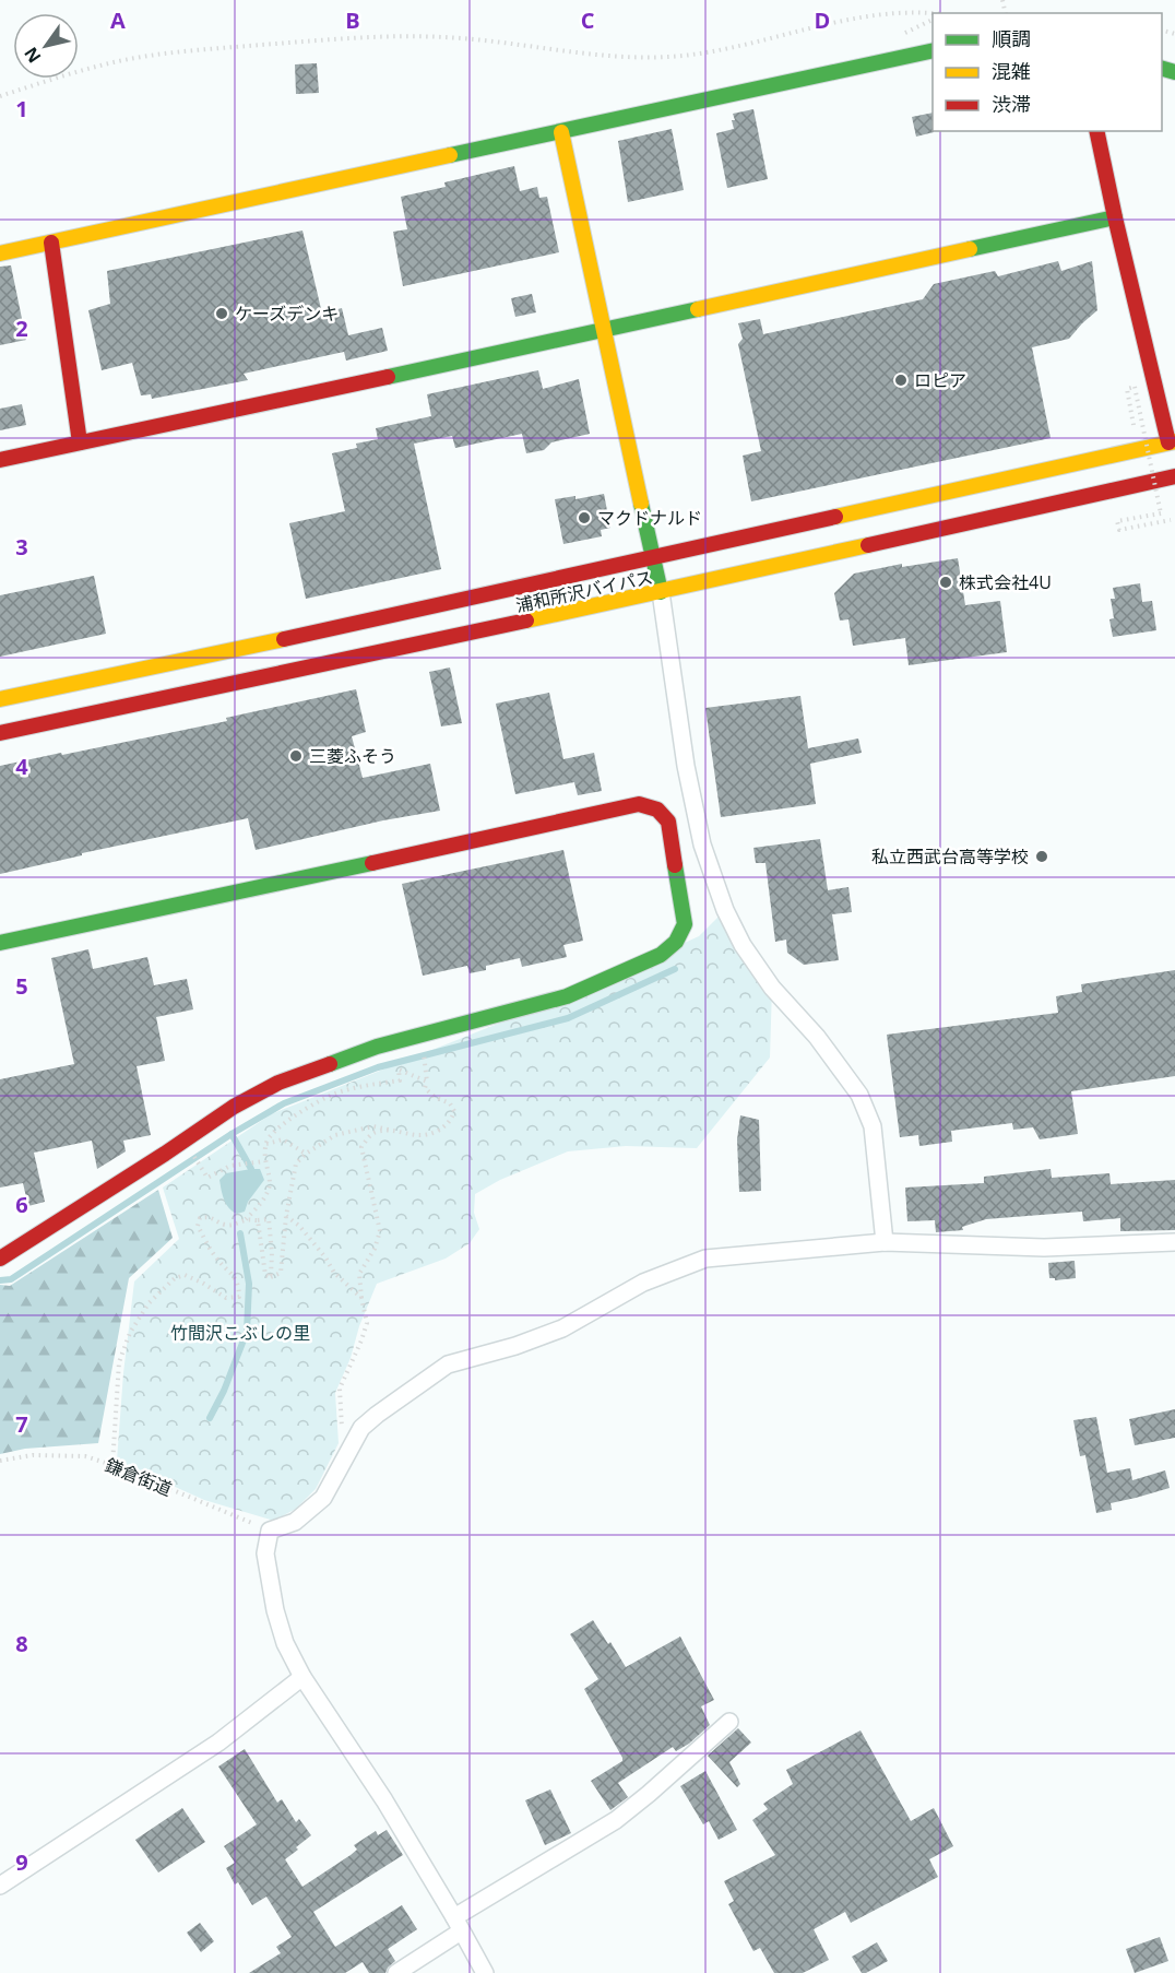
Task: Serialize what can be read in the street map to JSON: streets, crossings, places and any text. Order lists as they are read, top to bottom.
{
  "streets": {
    "main road": ["浦和所沢バイパス"],
    "path": ["鎌倉街道"]
  },
  "parks": ["竹間沢こぶしの里"],
  "places": [
    "ケーズデンキ",
    "ロピア",
    "マクドナルド",
    "株式会社4U",
    "三菱ふそう",
    "私立西武台高等学校"
  ],
  "legend": ["順調", "混雑", "渋滞"],
  "north": "bottom left",
  "grid": {
    "columns": [
      "A",
      "B",
      "C",
      "D"
    ],
    "rows": [
      "1",
      "2",
      "3",
      "4",
      "5",
      "6",
      "7",
      "8",
      "9"
    ]
  }
}
